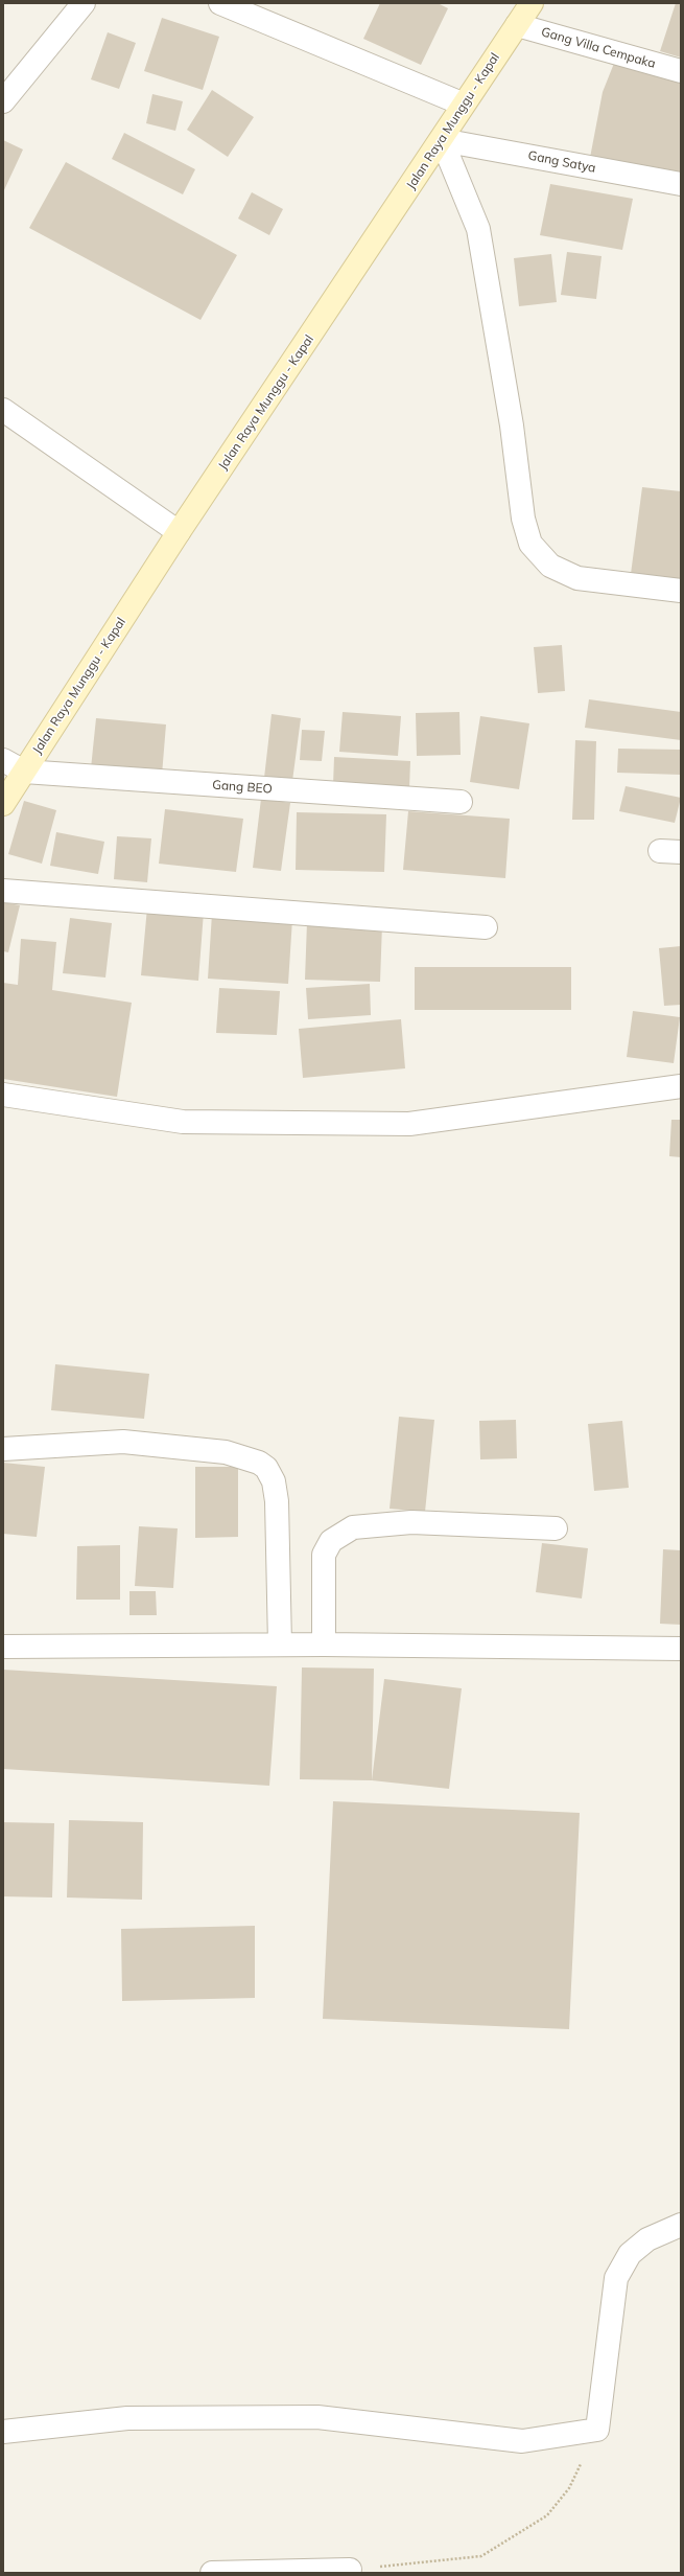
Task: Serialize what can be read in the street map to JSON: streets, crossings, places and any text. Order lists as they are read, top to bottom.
{
  "streets": {
    "street": [
      "Gang Villa Cempaka",
      "Jalan Raya Munggu - Kapal",
      "Gang Satya",
      "Gang BEO"
    ]
  },
  "crossings": [
    ["Gang Villa Cempaka", "Jalan Raya Munggu - Kapal"],
    ["Jalan Raya Munggu - Kapal", "Gang Satya"],
    ["Jalan Raya Munggu - Kapal", "Gang BEO"]
  ]
}
